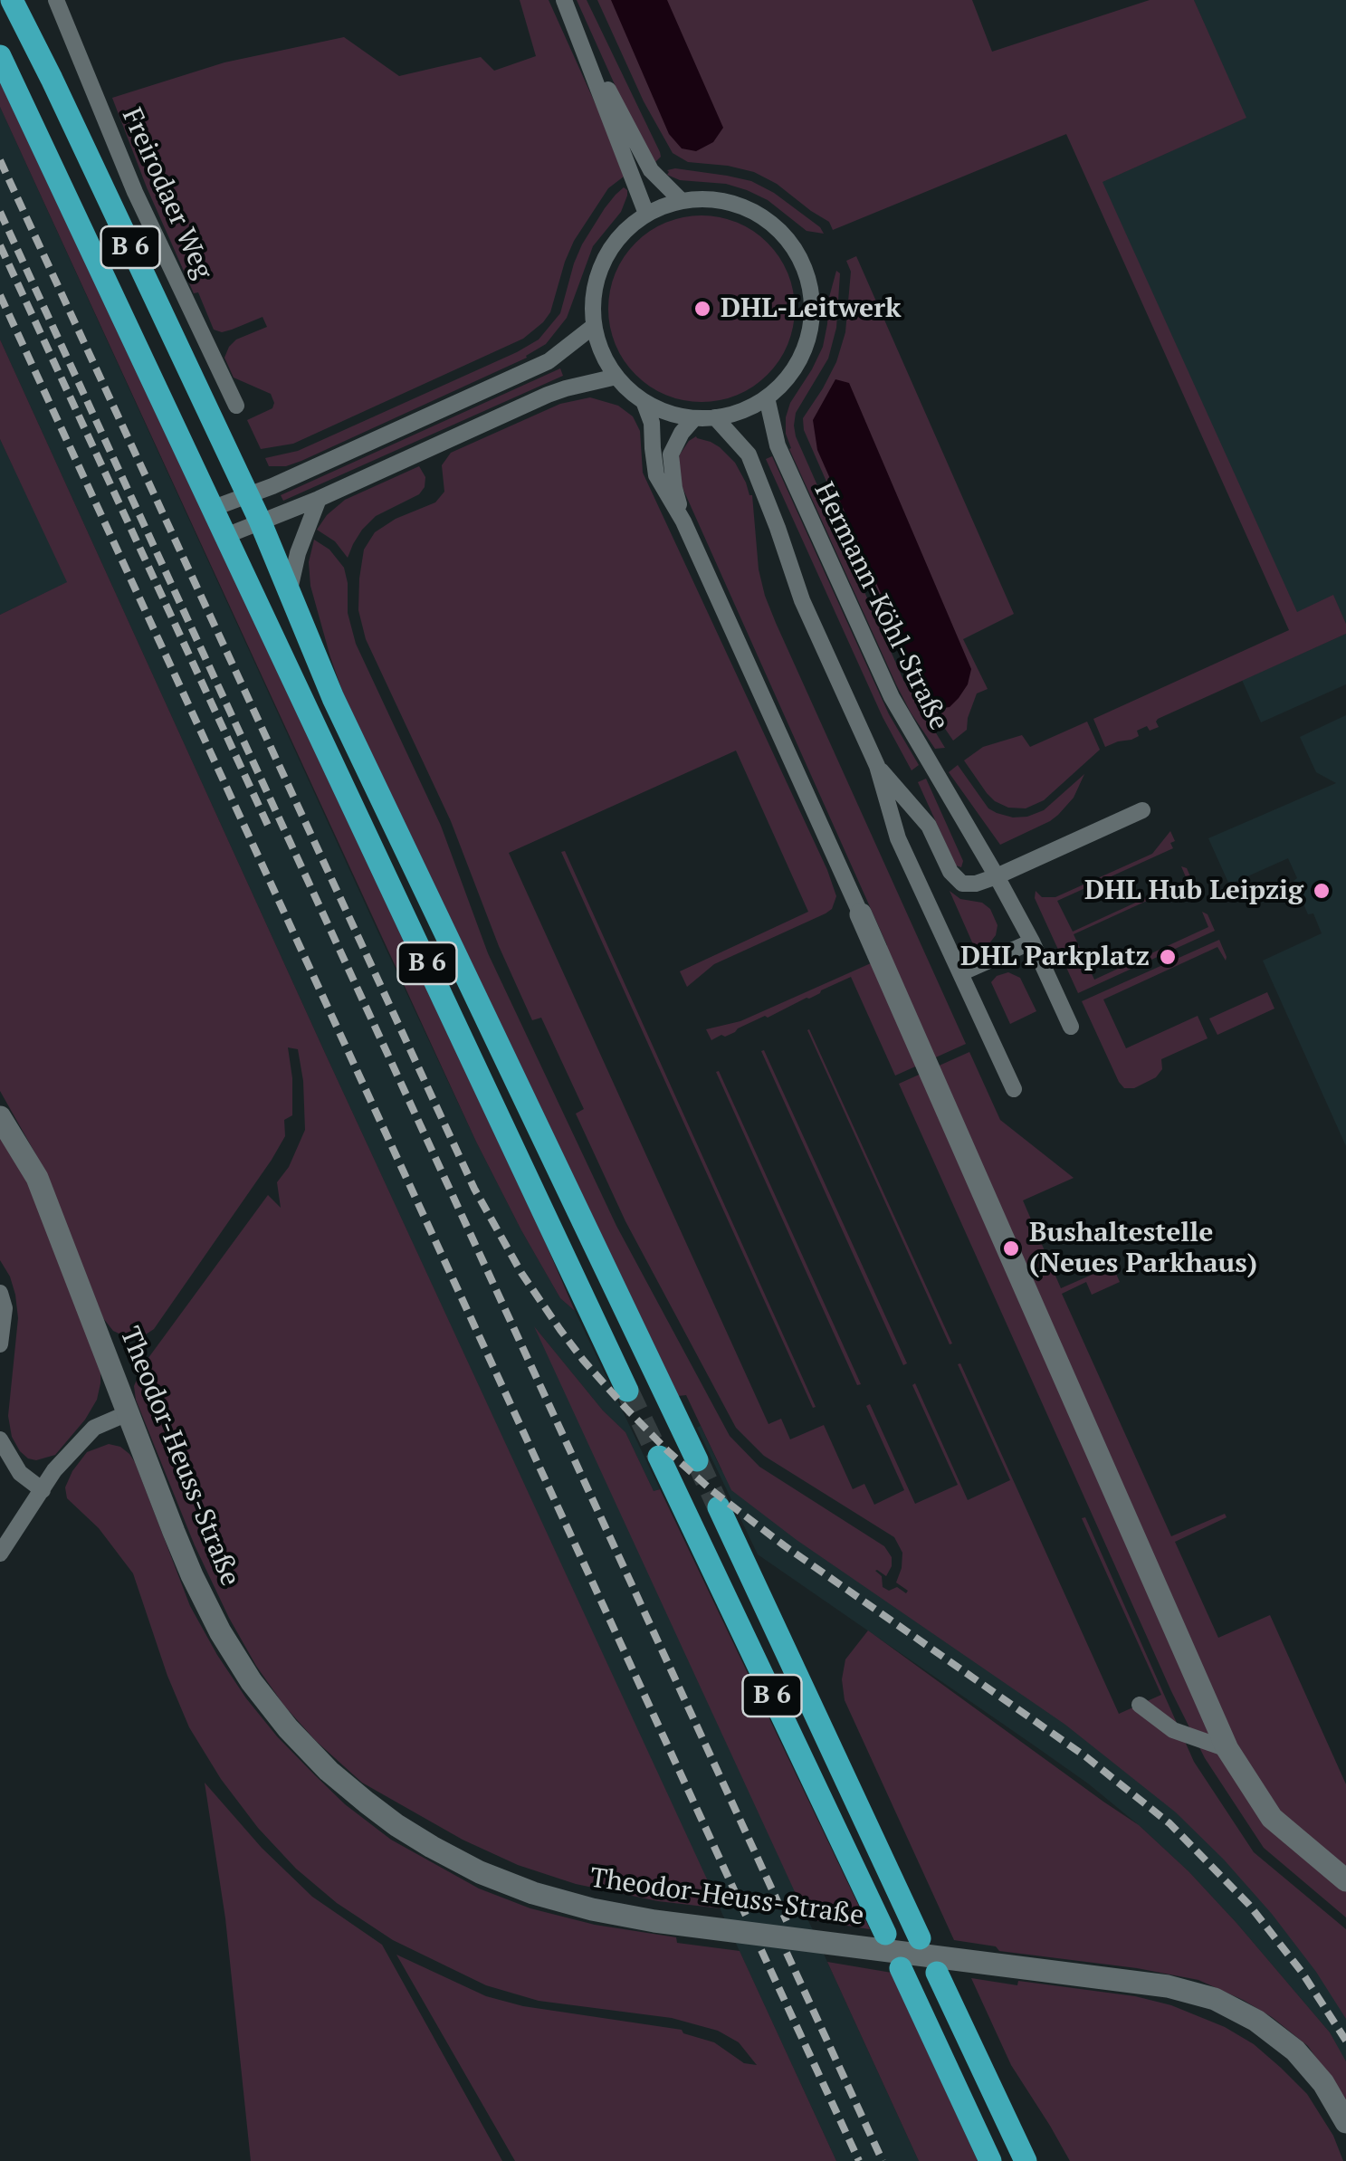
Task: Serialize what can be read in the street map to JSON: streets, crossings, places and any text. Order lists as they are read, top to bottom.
{
  "streets": {
    "main road": ["B 6"],
    "street": ["Freirodaer Weg", "Hermann-Köhl-Straße", "Theodor-Heuss-Straße"]
  },
  "places": [
    "DHL-Leitwerk",
    "DHL Hub Leipzig",
    "DHL Parkplatz",
    "Bushaltestelle (Neues Parkhaus)"
  ]
}
